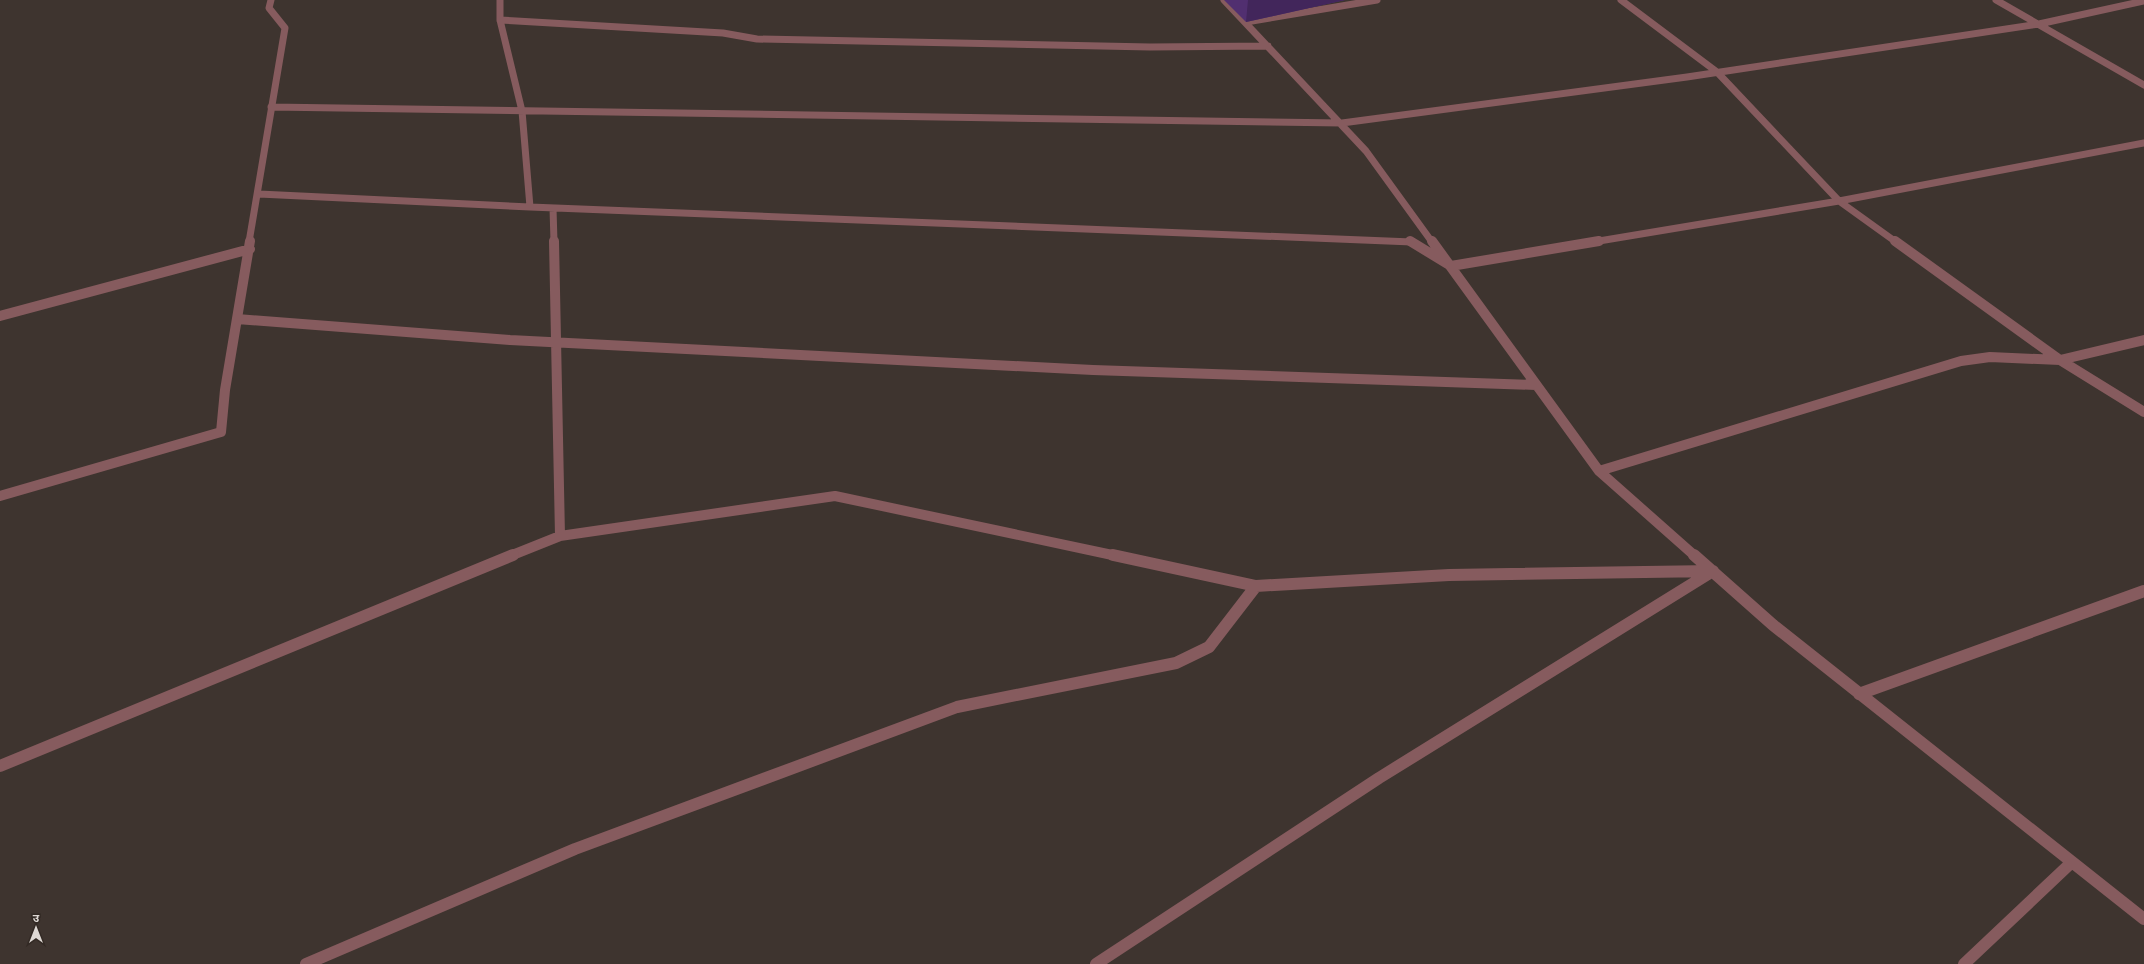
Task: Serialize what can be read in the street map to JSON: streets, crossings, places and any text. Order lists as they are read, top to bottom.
{
  "north": "top"
}
